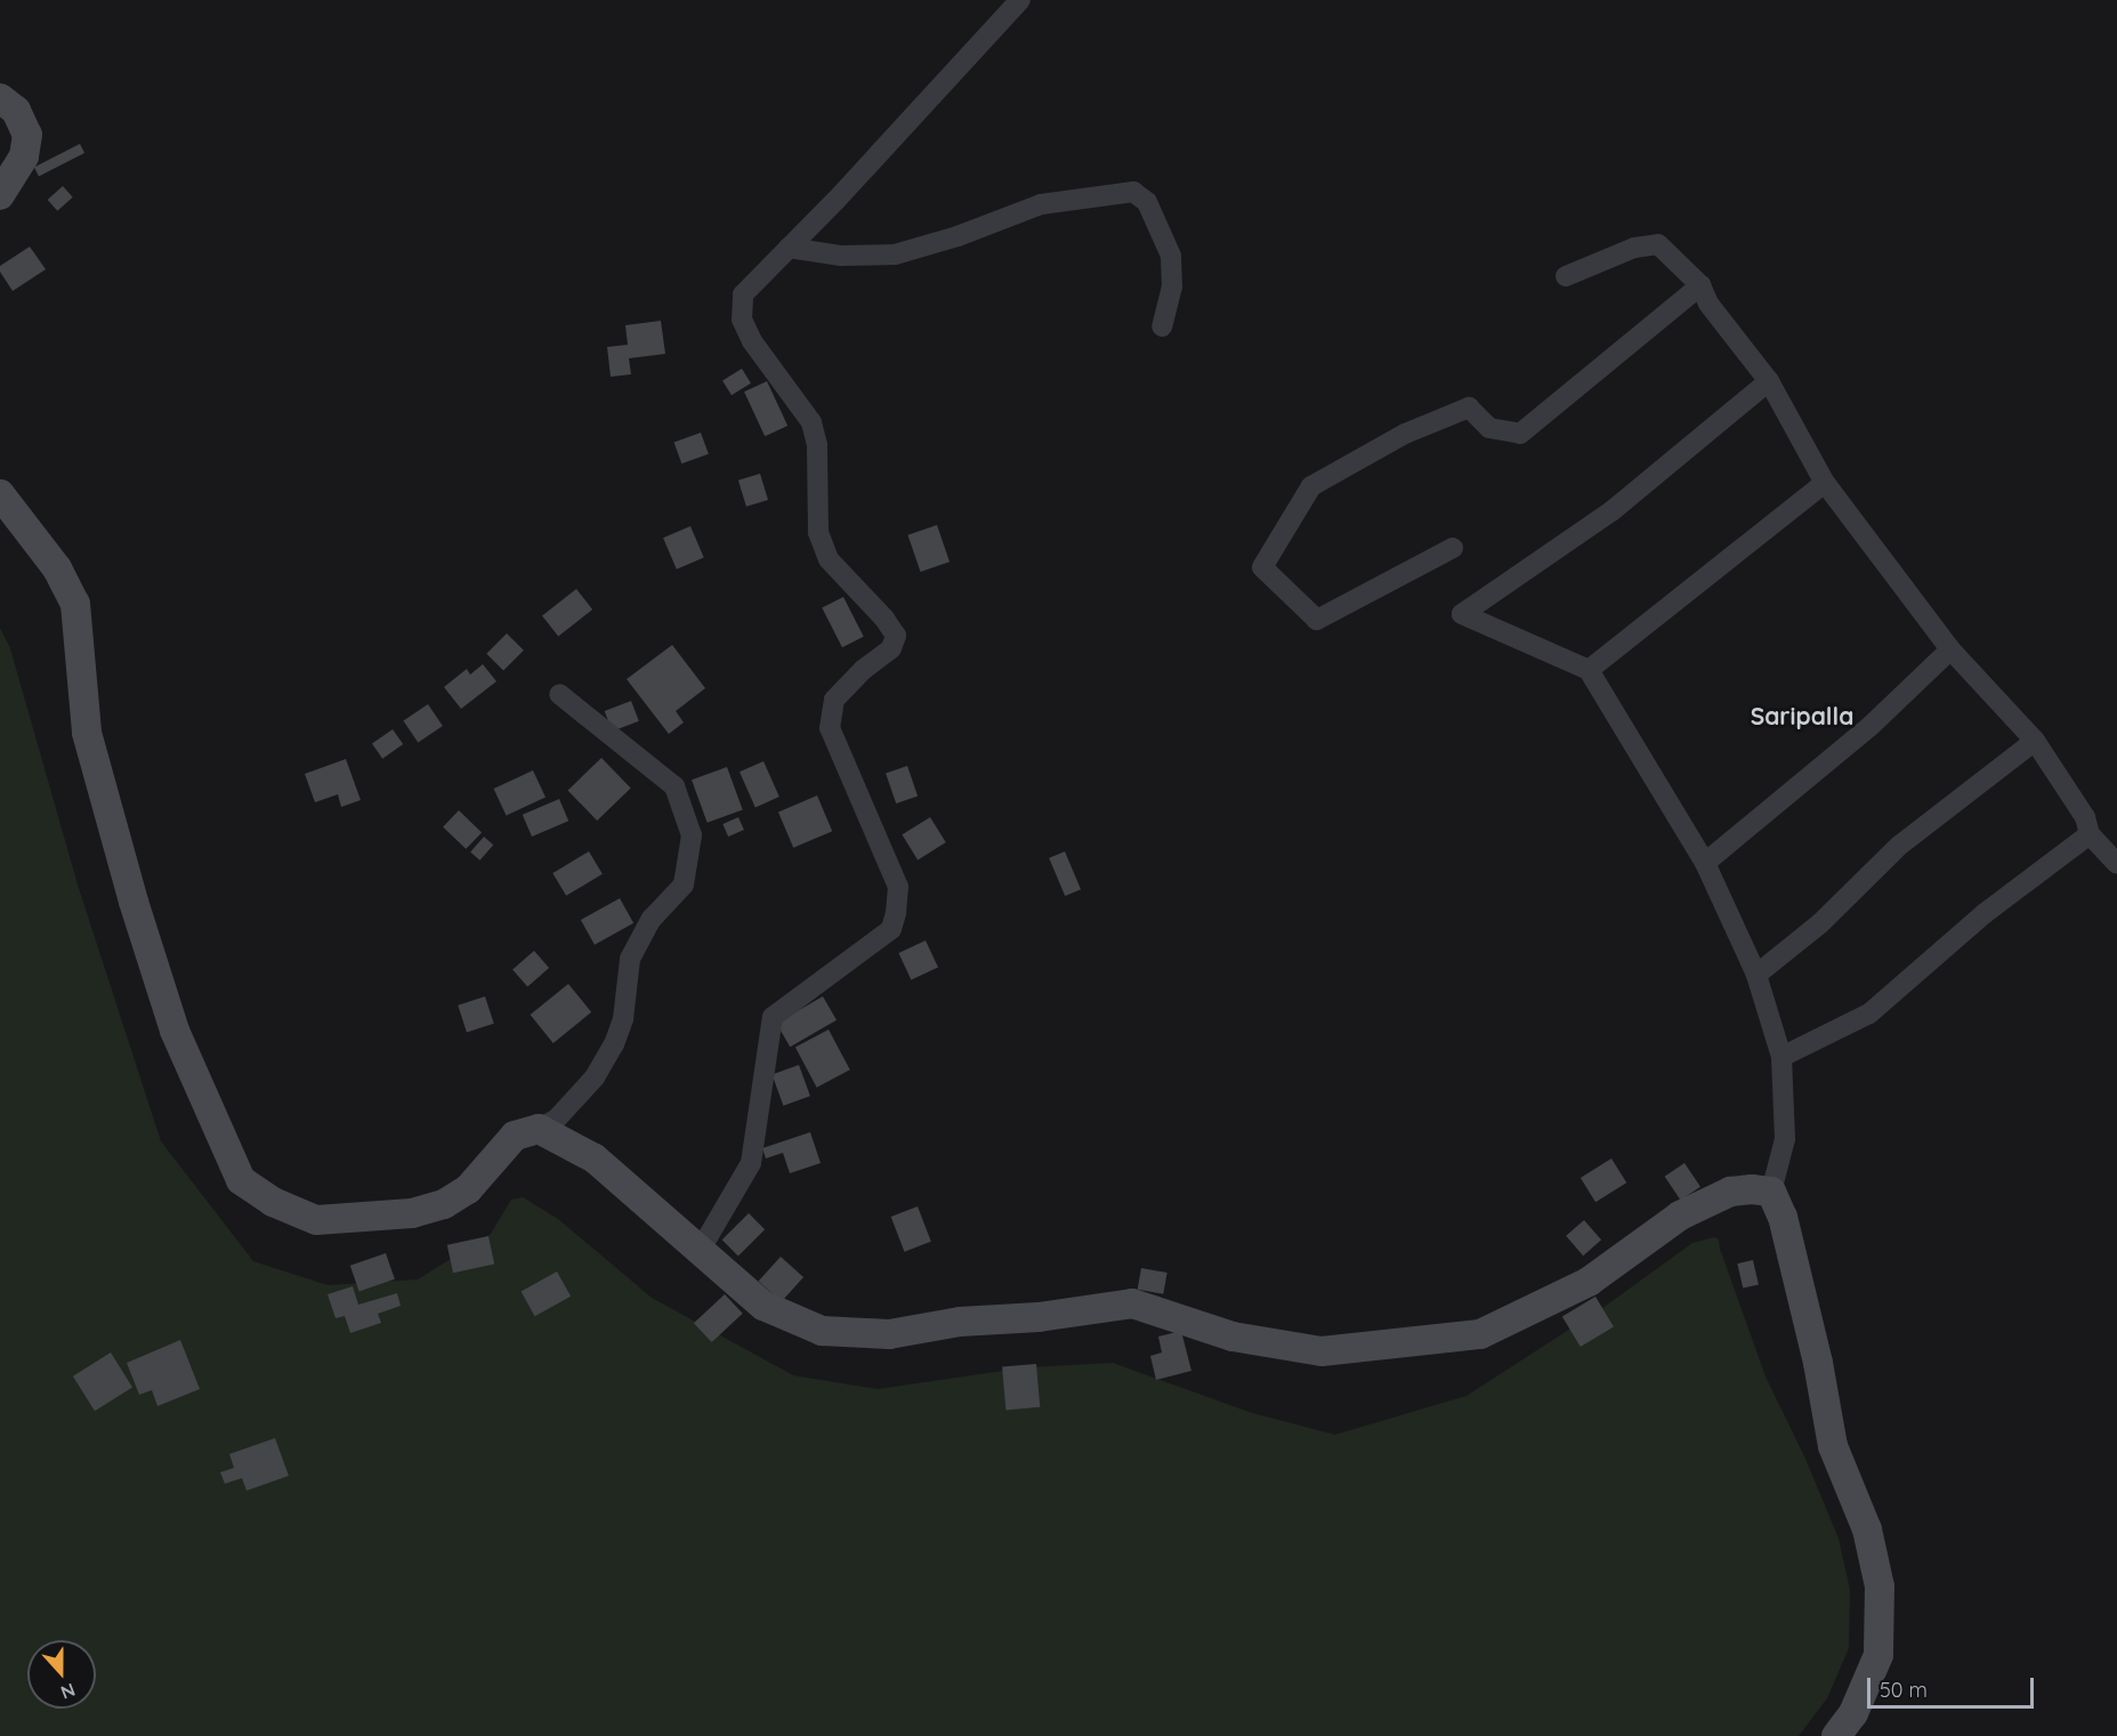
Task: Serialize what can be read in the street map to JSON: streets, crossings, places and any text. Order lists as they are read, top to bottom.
{
  "districts": ["Saripalla"],
  "scale_bar": "50 m",
  "north": "bottom"
}
